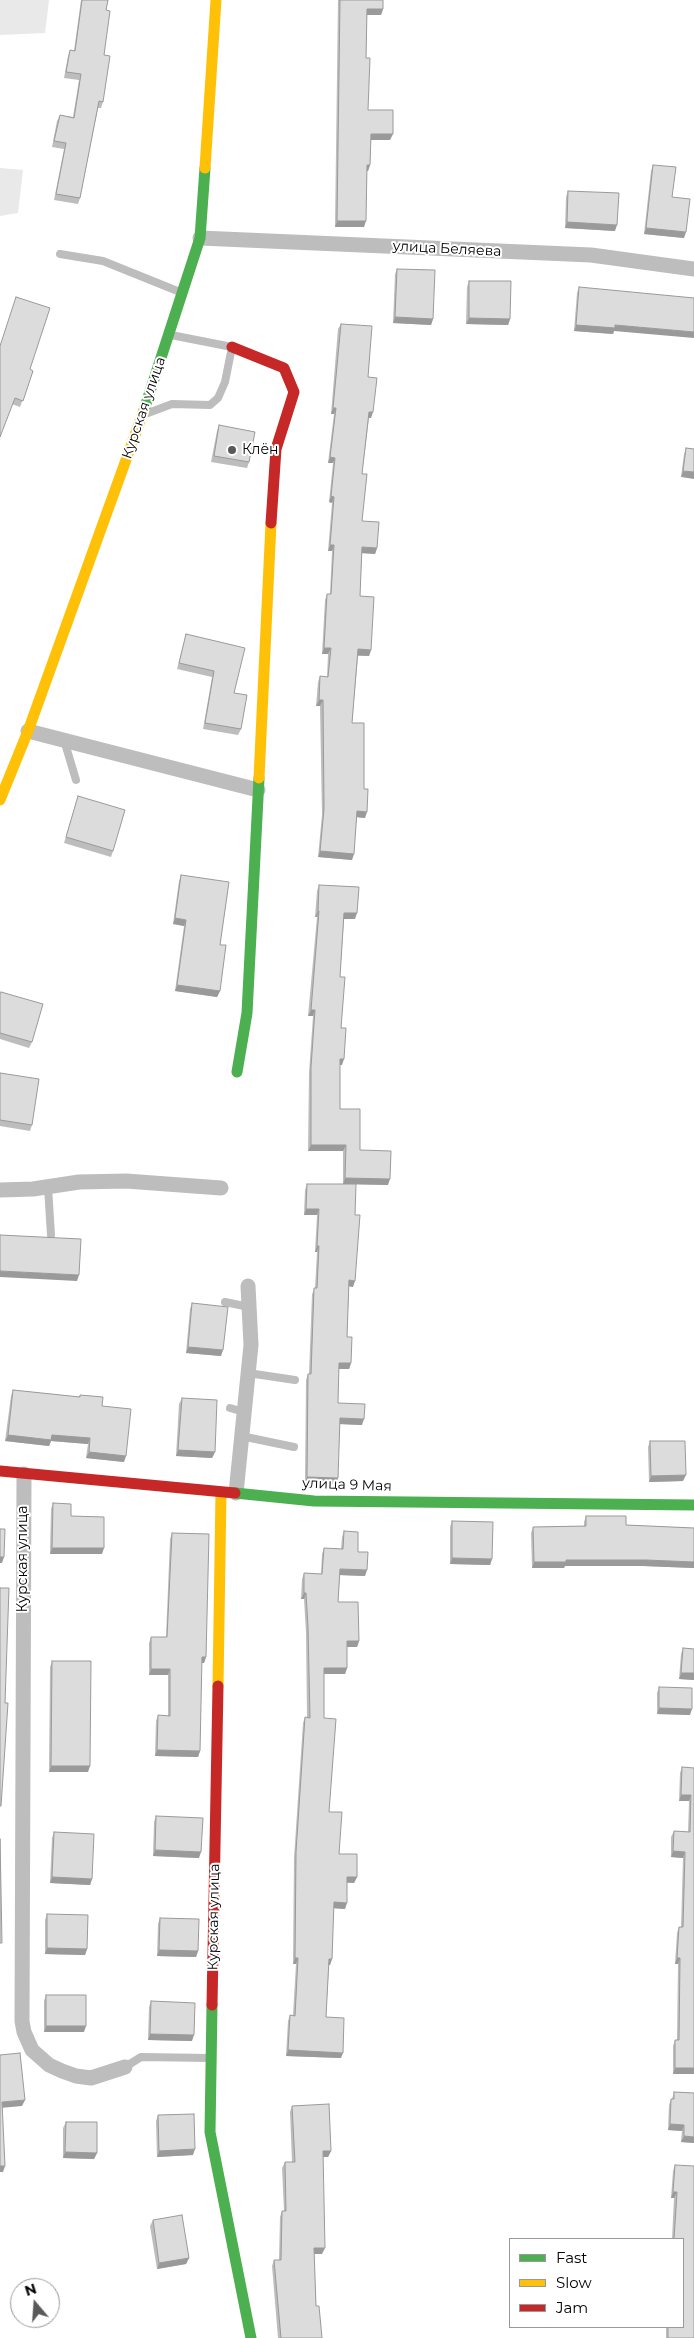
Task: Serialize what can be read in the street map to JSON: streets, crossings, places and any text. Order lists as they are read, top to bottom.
{
  "streets": {
    "street": ["улица Беляева", "Курская улица", "улица 9 Мая"]
  },
  "crossings": [
    ["улица Беляева", "Курская улица"],
    ["Курская улица", "улица 9 Мая"]
  ],
  "places": ["Клён"],
  "legend": ["Fast", "Slow", "Jam"],
  "north": "top"
}
